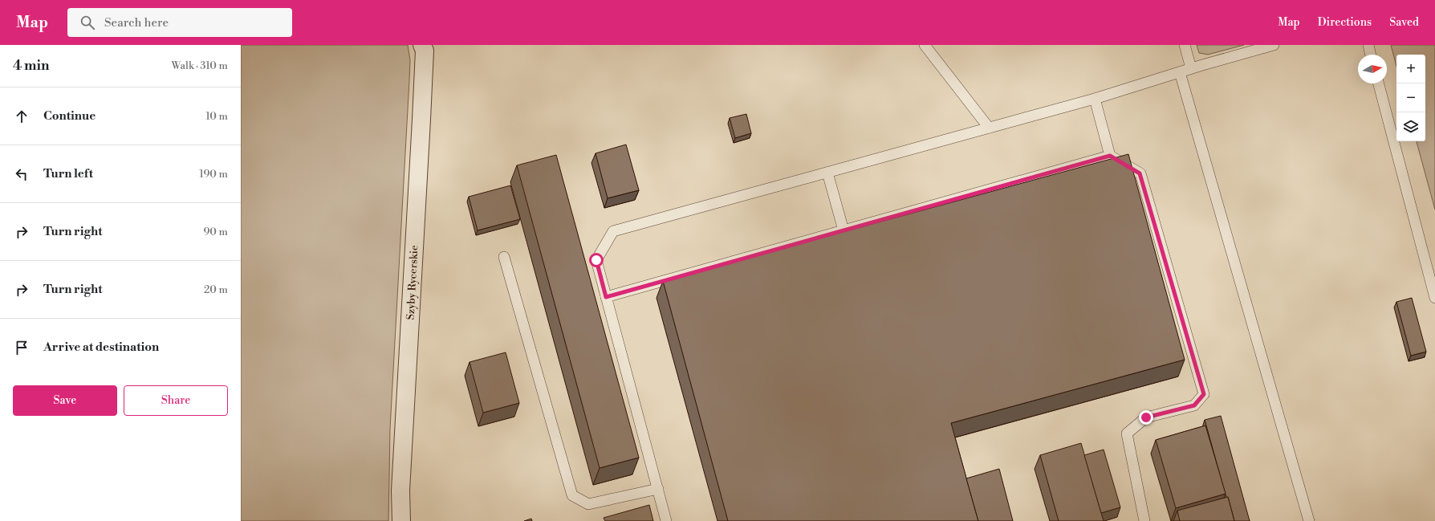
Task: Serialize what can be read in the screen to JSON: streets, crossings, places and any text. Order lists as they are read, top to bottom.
{
  "streets": {
    "street": ["Szyby Rycerskie"]
  },
  "north": "right",
  "page": {
    "header": "Map",
    "search": "Search here",
    "nav": ["Map", "Directions", "Saved"],
    "heading": ["4 min", "Walk · 310 m"],
    "map_buttons": ["+", "−"],
    "list": [
      ["Continue", "10 m"],
      ["Turn left", "190 m"],
      ["Turn right", "90 m"],
      ["Turn right", "20 m"],
      "Arrive at destination"
    ],
    "buttons": ["Save", "Share"]
  }
}
